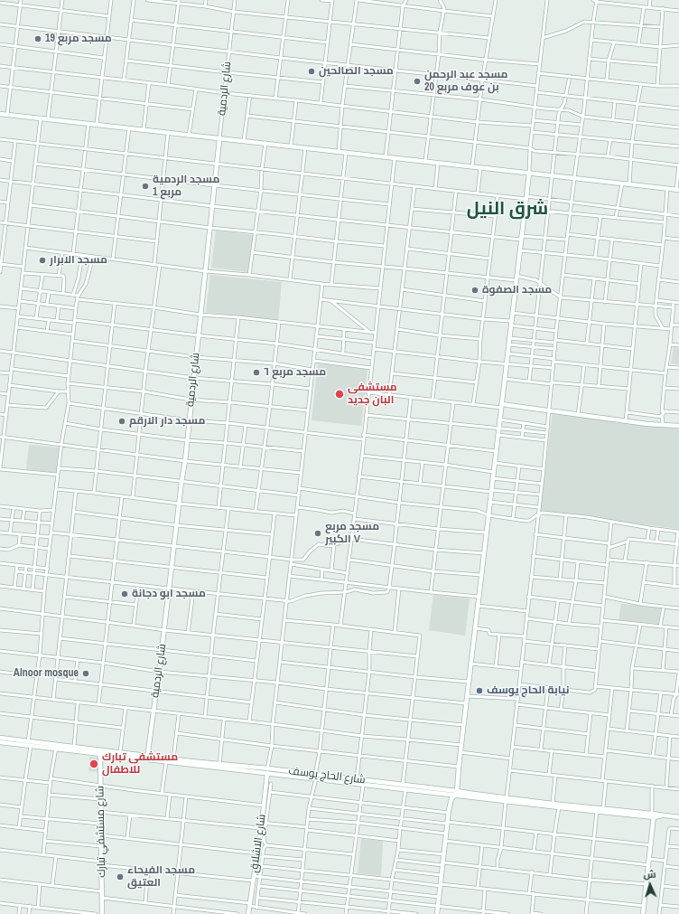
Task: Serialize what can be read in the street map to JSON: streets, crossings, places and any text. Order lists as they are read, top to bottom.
{
  "streets": {
    "street": [
      "شارع الردمية",
      "شارع الحاج يوسف",
      "شارع مستشفي تبارك",
      "شارع الاشلاق"
    ]
  },
  "crossings": [
    ["شارع الردمية", "شارع الحاج يوسف"],
    ["شارع الحاج يوسف", "شارع مستشفي تبارك"],
    ["شارع الحاج يوسف", "شارع الاشلاق"]
  ],
  "districts": ["شرق النيل"],
  "places": [
    "مسجد مربع 19",
    "مسجد الصالحين",
    "مسجد عبد الرحمن بن عوف مربع 20",
    "مسجد الردمية مربع 1",
    "مسجد الابرار",
    "مسجد الصفوة",
    "مسجد مربع ٦",
    "مستشفى البان جديد",
    "مسجد دار الارقم",
    "مسجد مربع ٧ الكبير",
    "مسجد ابو دجانة",
    "Alnoor mosque",
    "نيابة الحاج يوسف",
    "مستشفى تبارك للاطفال",
    "مسجد الفيحاء العتيق"
  ],
  "north": "top"
}
